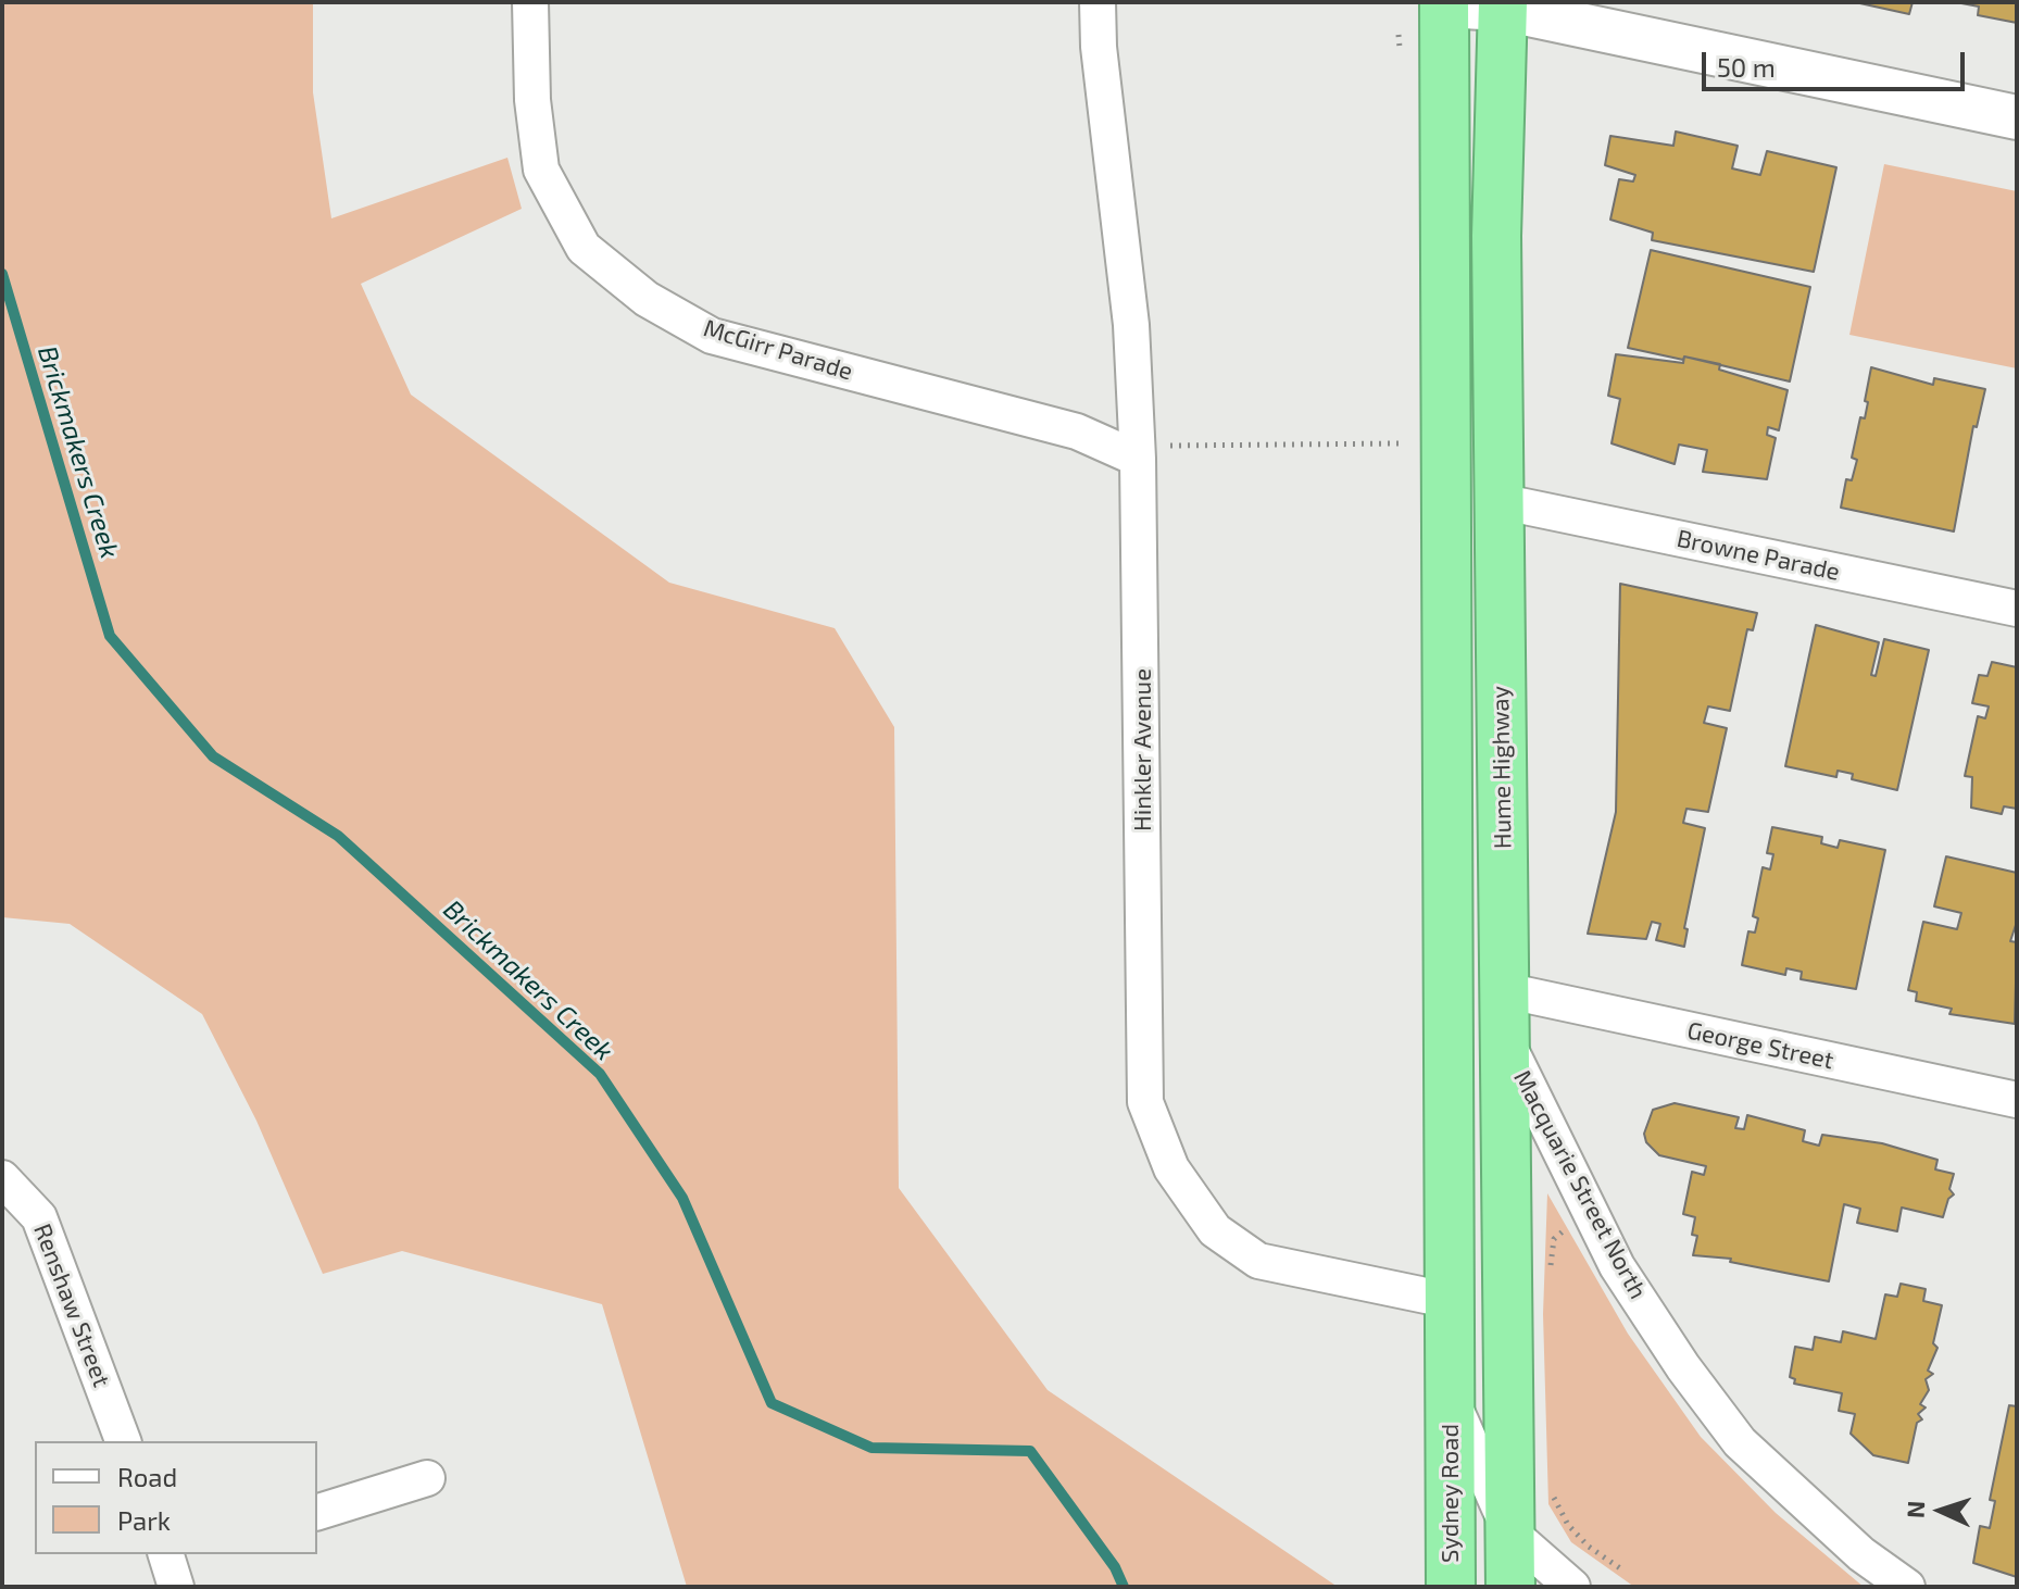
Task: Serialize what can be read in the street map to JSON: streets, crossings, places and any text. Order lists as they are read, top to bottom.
{
  "streets": {
    "highway": ["Hume Highway", "Sydney Road"],
    "street": [
      "McGirr Parade",
      "Browne Parade",
      "Hinkler Avenue",
      "George Street",
      "Macquarie Street North",
      "Renshaw Street"
    ]
  },
  "crossings": [
    ["McGirr Parade", "Hinkler Avenue"],
    ["Browne Parade", "Hume Highway"],
    ["Hume Highway", "George Street"],
    ["Hume Highway", "Macquarie Street North"]
  ],
  "water": ["Brickmakers Creek"],
  "legend": ["Road", "Park"],
  "scale_bar": "50 m",
  "north": "left"
}
